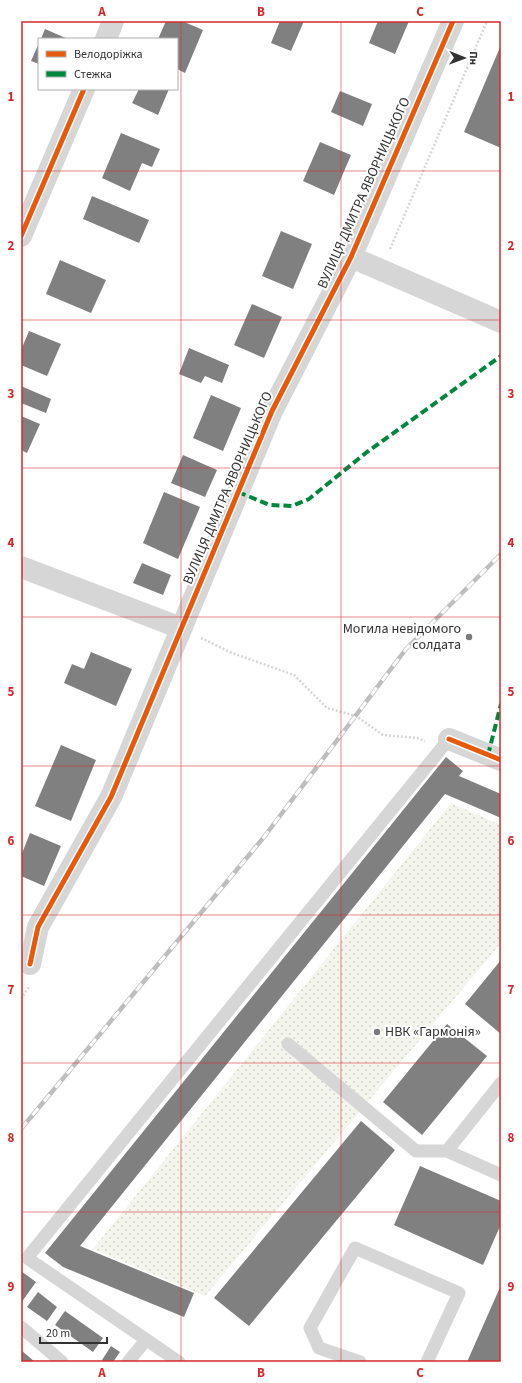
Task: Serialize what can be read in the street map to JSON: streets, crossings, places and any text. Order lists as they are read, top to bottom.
{
  "streets": {
    "street": ["ВУЛИЦЯ ДМИТРА ЯВОРНИЦЬКОГО"]
  },
  "places": ["Могила невідомого солдата", "НВК «Гармонія»"],
  "legend": ["Велодоріжка", "Стежка"],
  "scale_bar": "20 m",
  "north": "right",
  "grid": {
    "columns": ["A", "B", "C"],
    "rows": [
      "1",
      "2",
      "3",
      "4",
      "5",
      "6",
      "7",
      "8",
      "9"
    ]
  }
}
